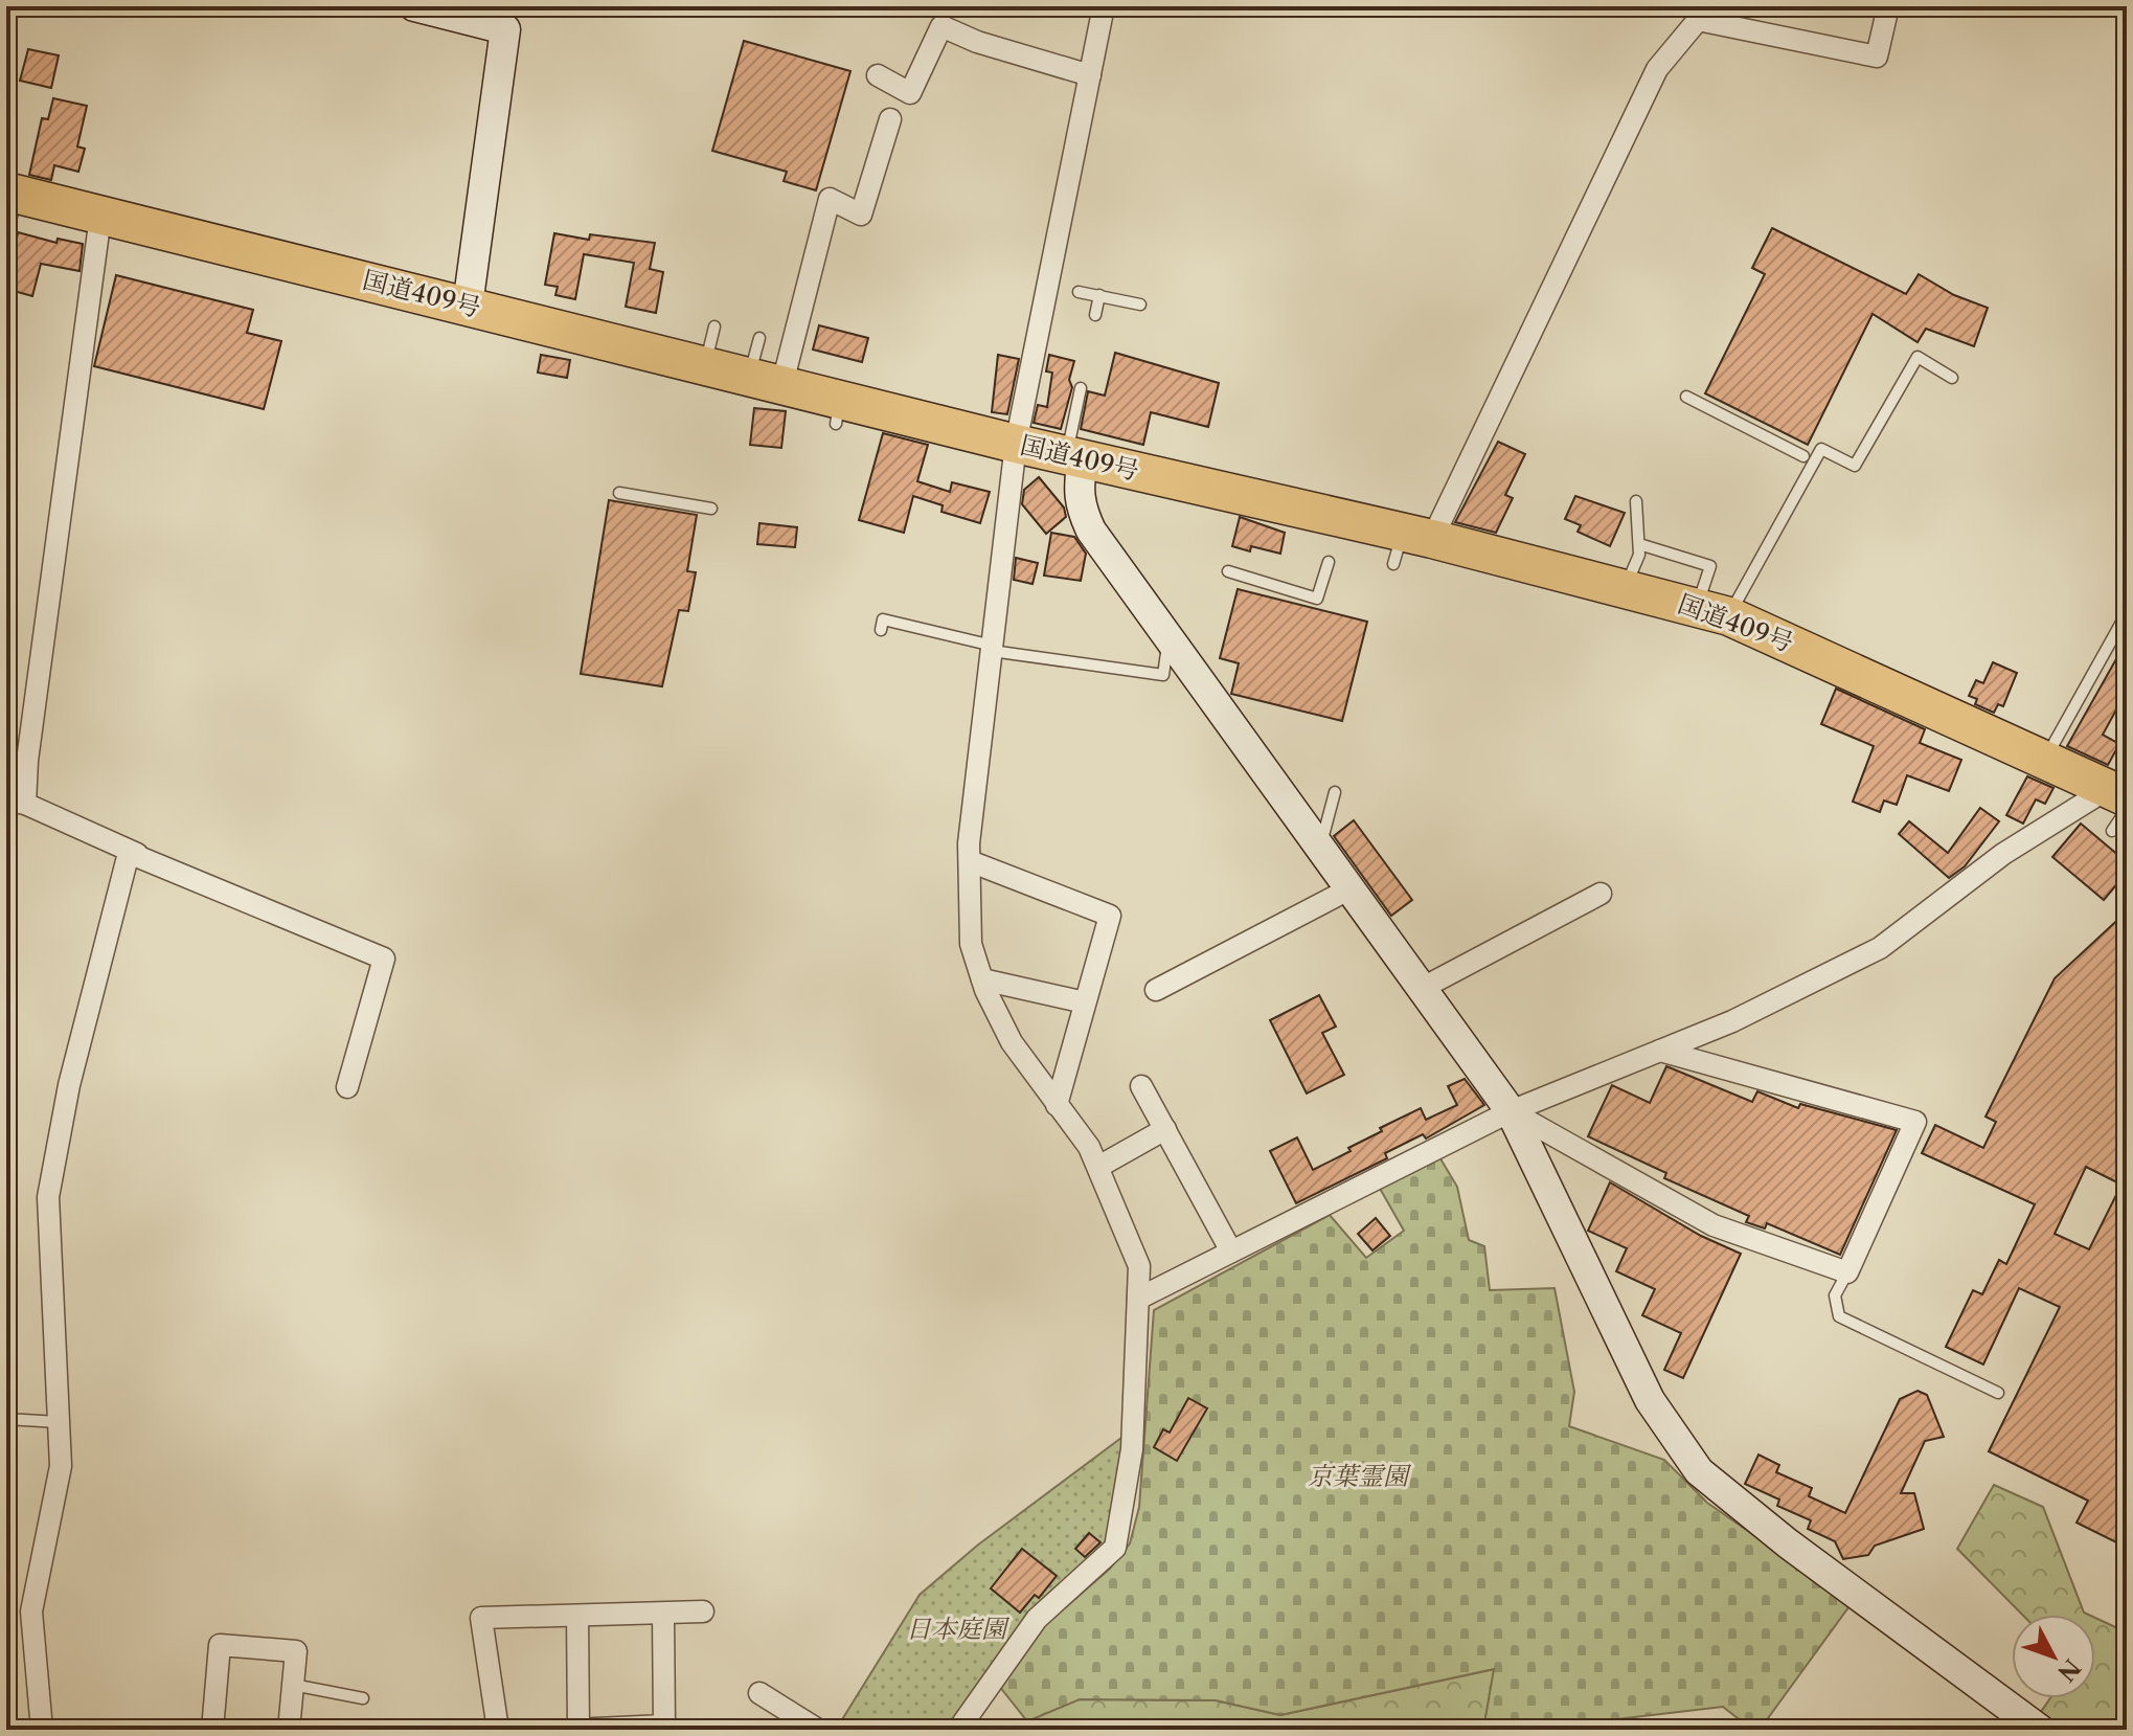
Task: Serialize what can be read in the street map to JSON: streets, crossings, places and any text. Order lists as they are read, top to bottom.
{
  "streets": {
    "highway": ["国道409号"]
  },
  "parks": ["京葉霊園", "日本庭園"],
  "north": "bottom right"
}
